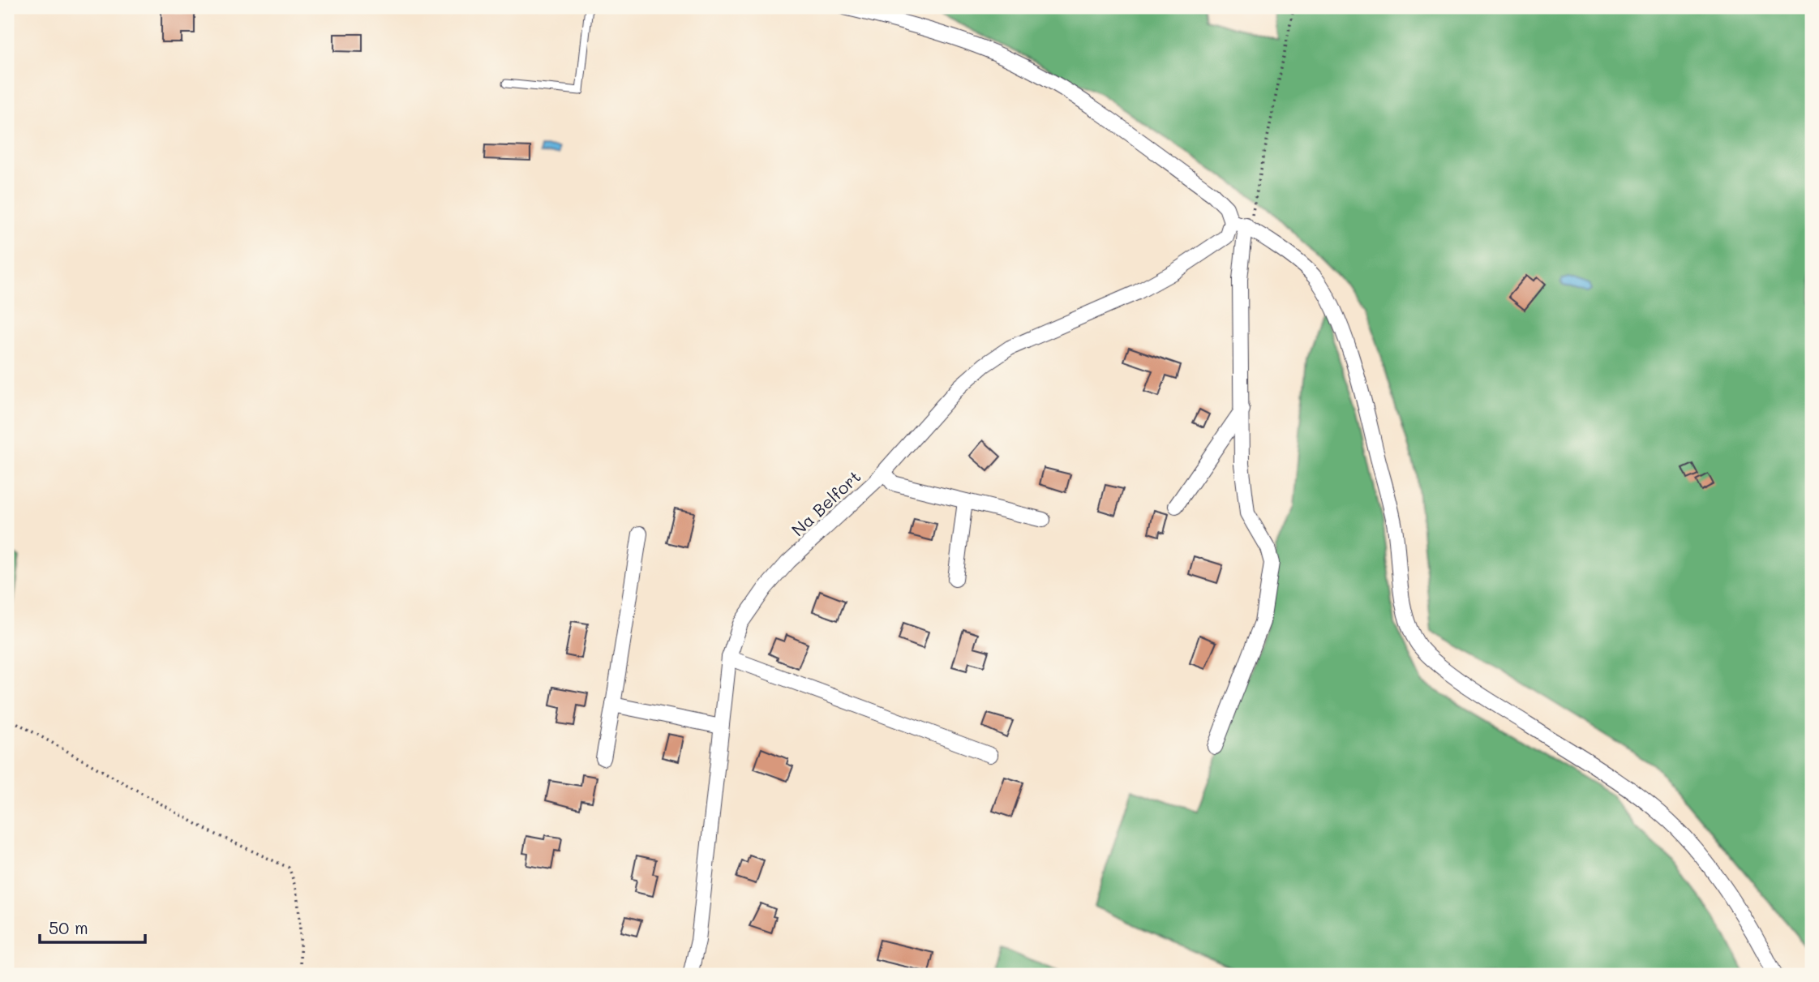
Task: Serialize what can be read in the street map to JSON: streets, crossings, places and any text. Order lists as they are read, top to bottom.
{
  "streets": {
    "street": ["Na Belfort"]
  },
  "scale_bar": "50 m"
}
